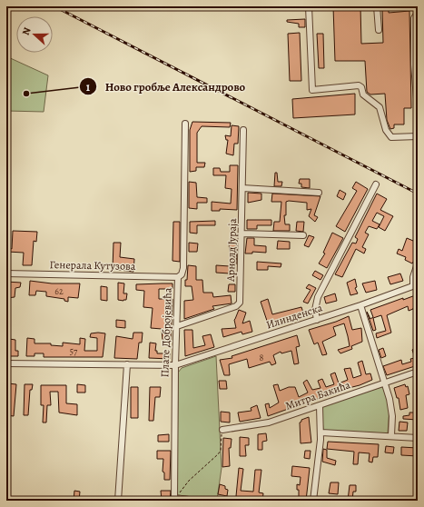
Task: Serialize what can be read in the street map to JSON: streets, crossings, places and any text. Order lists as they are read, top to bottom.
{
  "streets": {
    "street": [
      "Арнолд Јураја",
      "Генерала Кутузова",
      "Илинденска",
      "Плате Добројевића",
      "Митра Бакића"
    ]
  },
  "crossings": [
    ["Арнолд Јураја", "Плате Добројевића"],
    ["Генерала Кутузова", "Плате Добројевића"],
    ["Илинденска", "Плате Добројевића"]
  ],
  "places": ["Ново гробље Александрово"],
  "house_numbers": ["62", "57", "8"],
  "north": "left"
}
